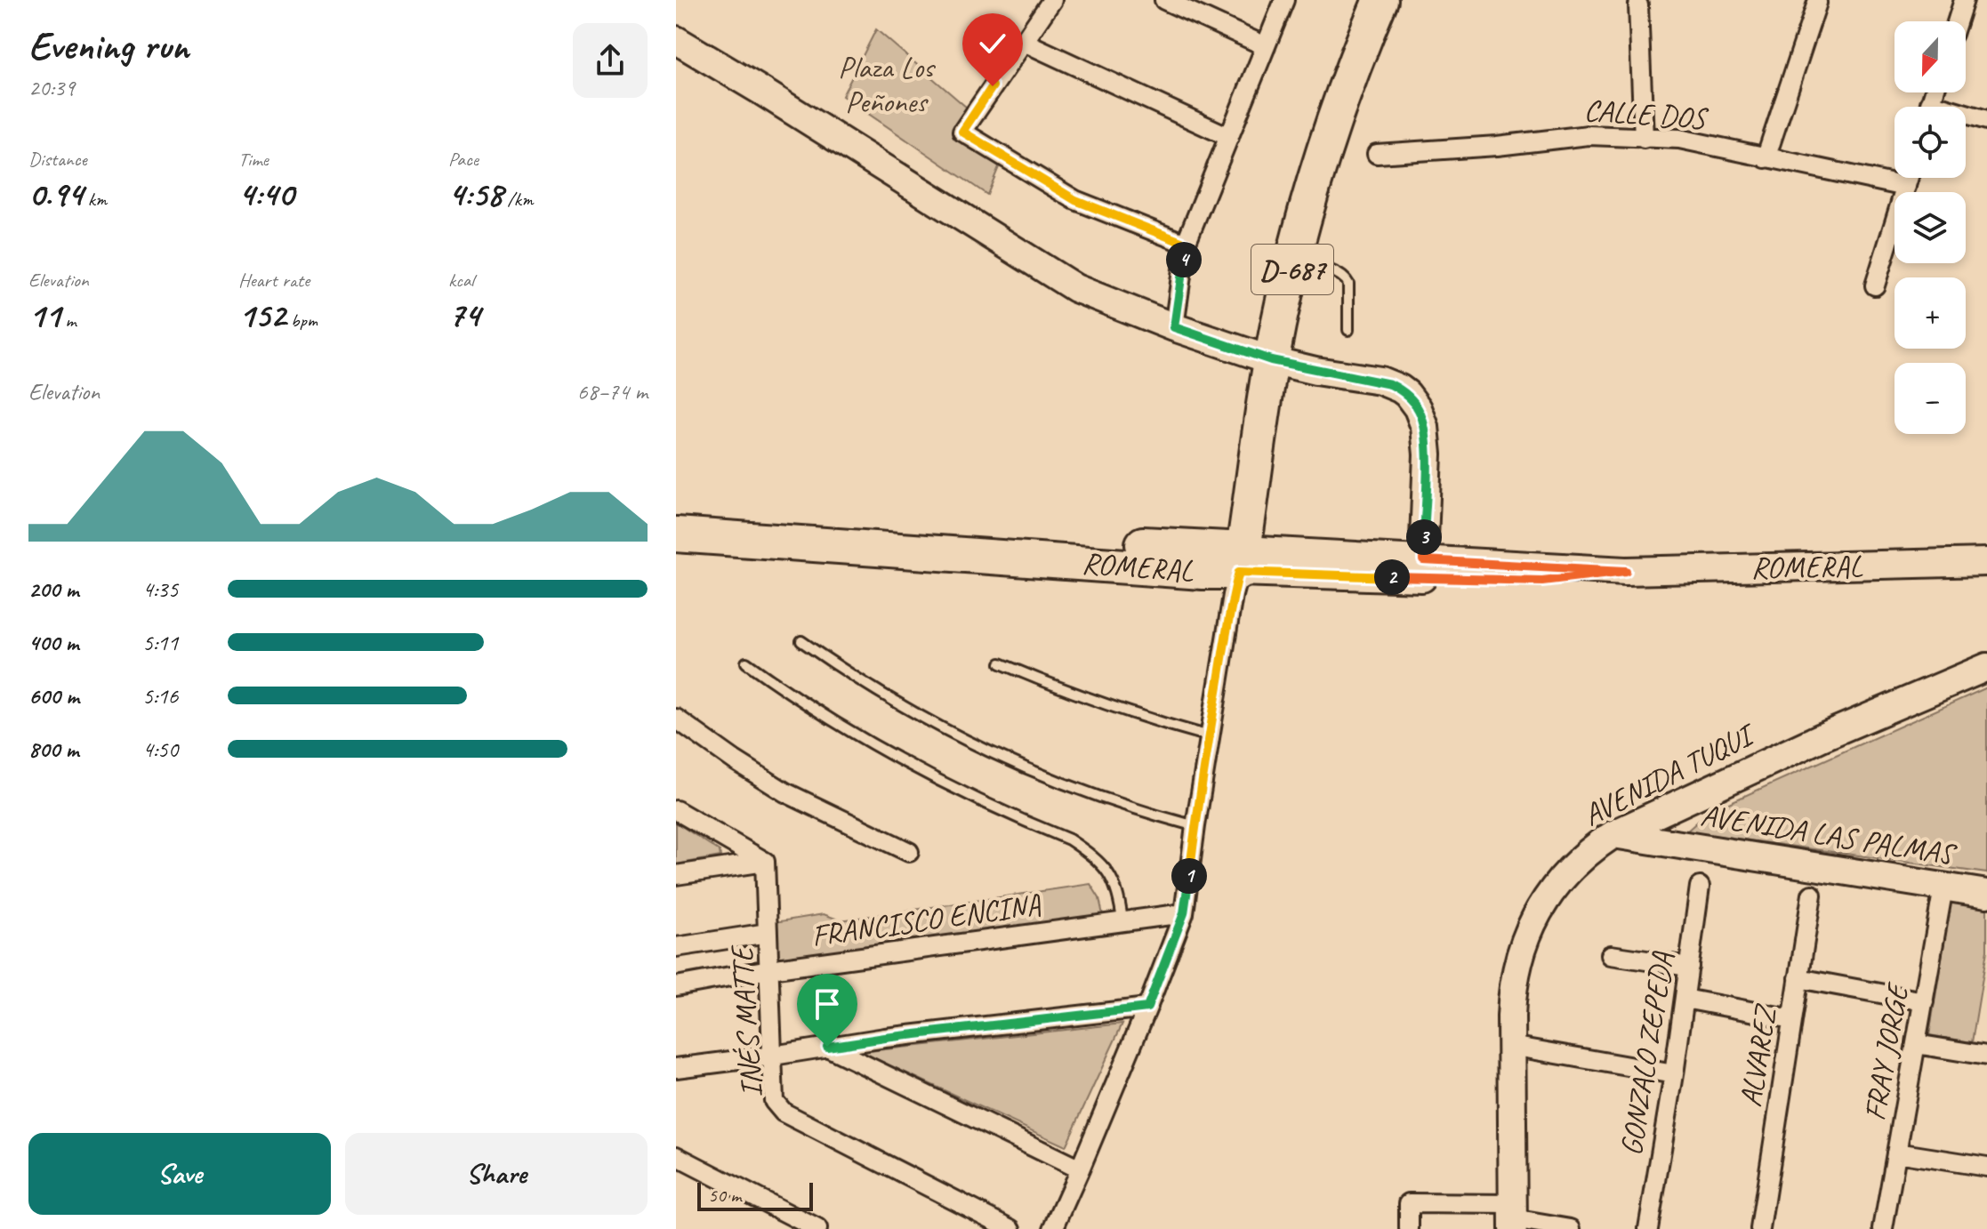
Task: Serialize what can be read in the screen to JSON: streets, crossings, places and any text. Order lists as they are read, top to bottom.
{
  "streets": {
    "highway": ["D-687", "ROMERAL"],
    "street": [
      "CALLE DOS",
      "AVENIDA TUQUI",
      "AVENIDA LAS PALMAS",
      "FRANCISCO ENCINA",
      "INÉS MATTE",
      "FRAY JORGE",
      "GONZALO ZEPEDA",
      "ALVAREZ"
    ]
  },
  "crossings": [
    ["D-687", "ROMERAL"],
    ["AVENIDA TUQUI", "AVENIDA LAS PALMAS"],
    ["AVENIDA LAS PALMAS", "FRAY JORGE"],
    ["FRANCISCO ENCINA", "INÉS MATTE"]
  ],
  "parks": ["Plaza Los Peñones"],
  "scale_bar": "50 m",
  "north": "bottom",
  "page": {
    "heading": ["Evening run", "20:39"],
    "map_buttons": ["+", "−"],
    "stats": [
      ["Distance", "0.94 km"],
      ["Time", "4:40"],
      ["Pace", "4:58 /km"],
      ["Elevation", "11 m"],
      ["Heart rate", "152 bpm"],
      ["kcal", "74"]
    ],
    "pins": [
      "4",
      "3",
      "2",
      "1"
    ],
    "chart": ["Elevation", "68–74 m"],
    "list": [
      {
        "name": "200 m",
        "note": "4:35"
      },
      {
        "name": "400 m",
        "note": "5:11"
      },
      {
        "name": "600 m",
        "note": "5:16"
      },
      {
        "name": "800 m",
        "note": "4:50"
      }
    ],
    "buttons": ["Save", "Share"],
    "scale": "50 m"
  }
}
